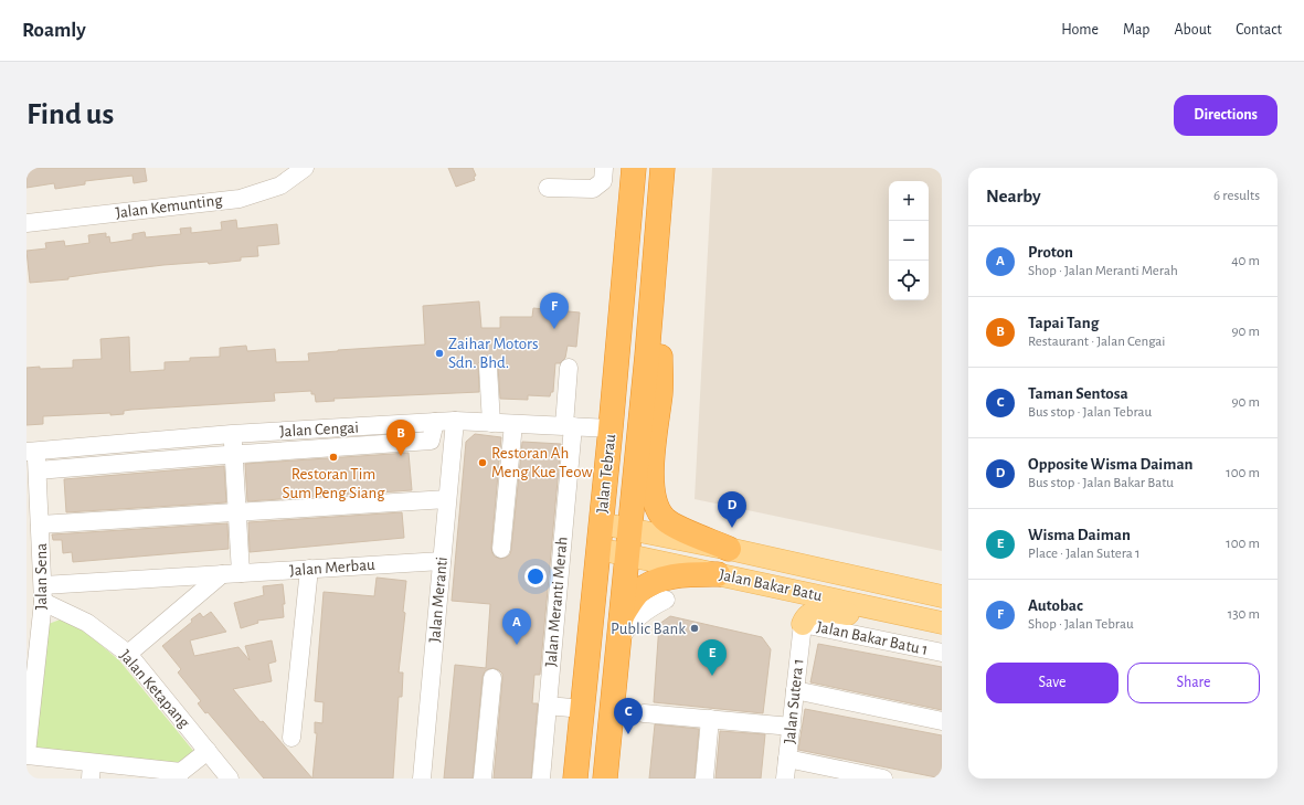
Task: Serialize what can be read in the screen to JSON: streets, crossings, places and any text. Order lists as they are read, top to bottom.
{
  "streets": {
    "highway": ["Jalan Tebrau"],
    "main road": ["Jalan Bakar Batu"],
    "street": [
      "Jalan Kemunting",
      "Jalan Cengai",
      "Jalan Merbau",
      "Jalan Sena",
      "Jalan Meranti",
      "Jalan Meranti Merah",
      "Jalan Bakar Batu 1",
      "Jalan Ketapang",
      "Jalan Sutera 1"
    ]
  },
  "crossings": [
    ["Jalan Cengai", "Jalan Tebrau"],
    ["Jalan Cengai", "Jalan Sena"],
    ["Jalan Cengai", "Jalan Meranti"],
    ["Jalan Cengai", "Jalan Meranti Merah"],
    ["Jalan Tebrau", "Jalan Bakar Batu"],
    ["Jalan Merbau", "Jalan Sena"],
    ["Jalan Merbau", "Jalan Meranti"],
    ["Jalan Merbau", "Jalan Ketapang"],
    ["Jalan Sena", "Jalan Ketapang"],
    ["Jalan Bakar Batu 1", "Jalan Sutera 1"]
  ],
  "places": [
    "Zaihar Motors Sdn. Bhd.",
    "Restoran Tim Sum Peng Siang",
    "Restoran Ah Meng Kue Teow",
    "Public Bank"
  ],
  "page": {
    "header": "Roamly",
    "nav": [
      "Home",
      "Map",
      "About",
      "Contact"
    ],
    "buttons": [
      "Directions",
      ["Save", "Share"]
    ],
    "title": "Find us",
    "heading": ["Nearby", "6 results"],
    "map_buttons": ["+", "−"],
    "list": [
      {
        "mark": "A",
        "name": "Proton",
        "note": "Shop · Jalan Meranti Merah",
        "value": "40 m"
      },
      {
        "mark": "B",
        "name": "Tapai Tang",
        "note": "Restaurant · Jalan Cengai",
        "value": "90 m"
      },
      {
        "mark": "C",
        "name": "Taman Sentosa",
        "note": "Bus stop · Jalan Tebrau",
        "value": "90 m"
      },
      {
        "mark": "D",
        "name": "Opposite Wisma Daiman",
        "note": "Bus stop · Jalan Bakar Batu",
        "value": "100 m"
      },
      {
        "mark": "E",
        "name": "Wisma Daiman",
        "note": "Place · Jalan Sutera 1",
        "value": "100 m"
      },
      {
        "mark": "F",
        "name": "Autobac",
        "note": "Shop · Jalan Tebrau",
        "value": "130 m"
      }
    ],
    "pins": [
      "F",
      "B",
      "D",
      "A",
      "E",
      "C"
    ]
  }
}
